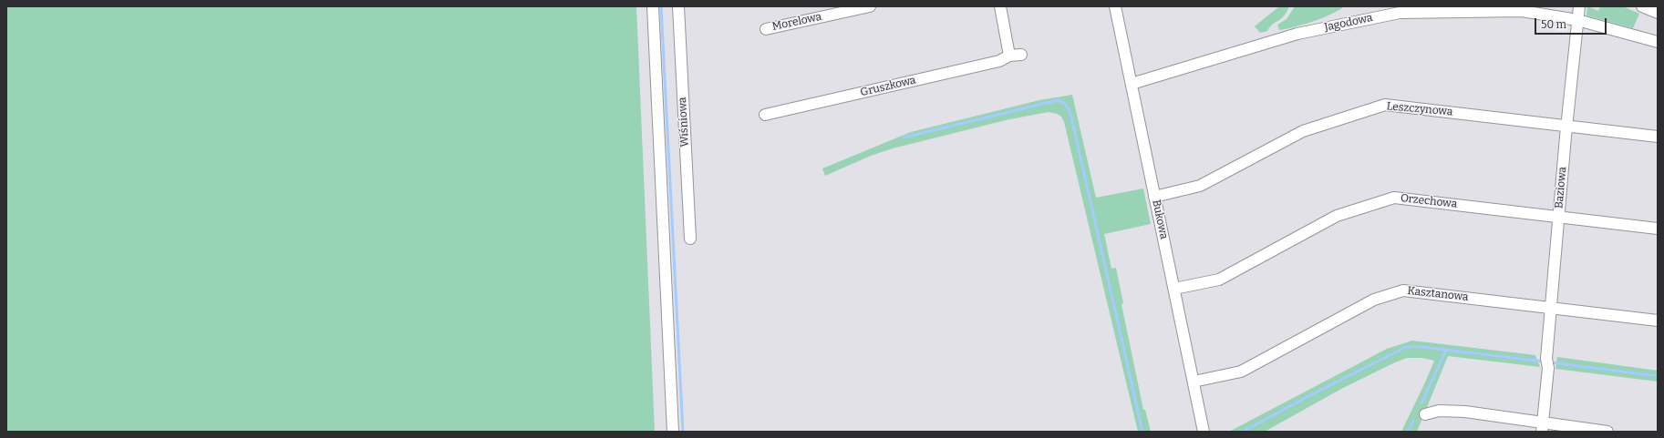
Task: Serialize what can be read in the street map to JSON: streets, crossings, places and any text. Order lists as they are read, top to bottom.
{
  "streets": {
    "street": [
      "Morelowa",
      "Jagodowa",
      "Gruszkowa",
      "Leszczynowa",
      "Wiśniowa",
      "Baziowa",
      "Orzechowa",
      "Bukowa",
      "Kasztanowa"
    ]
  },
  "crossings": [
    ["Jagodowa", "Baziowa"],
    ["Jagodowa", "Bukowa"],
    ["Leszczynowa", "Baziowa"],
    ["Leszczynowa", "Bukowa"],
    ["Baziowa", "Orzechowa"],
    ["Baziowa", "Kasztanowa"],
    ["Orzechowa", "Bukowa"],
    ["Bukowa", "Kasztanowa"]
  ],
  "scale_bar": "50 m"
}
